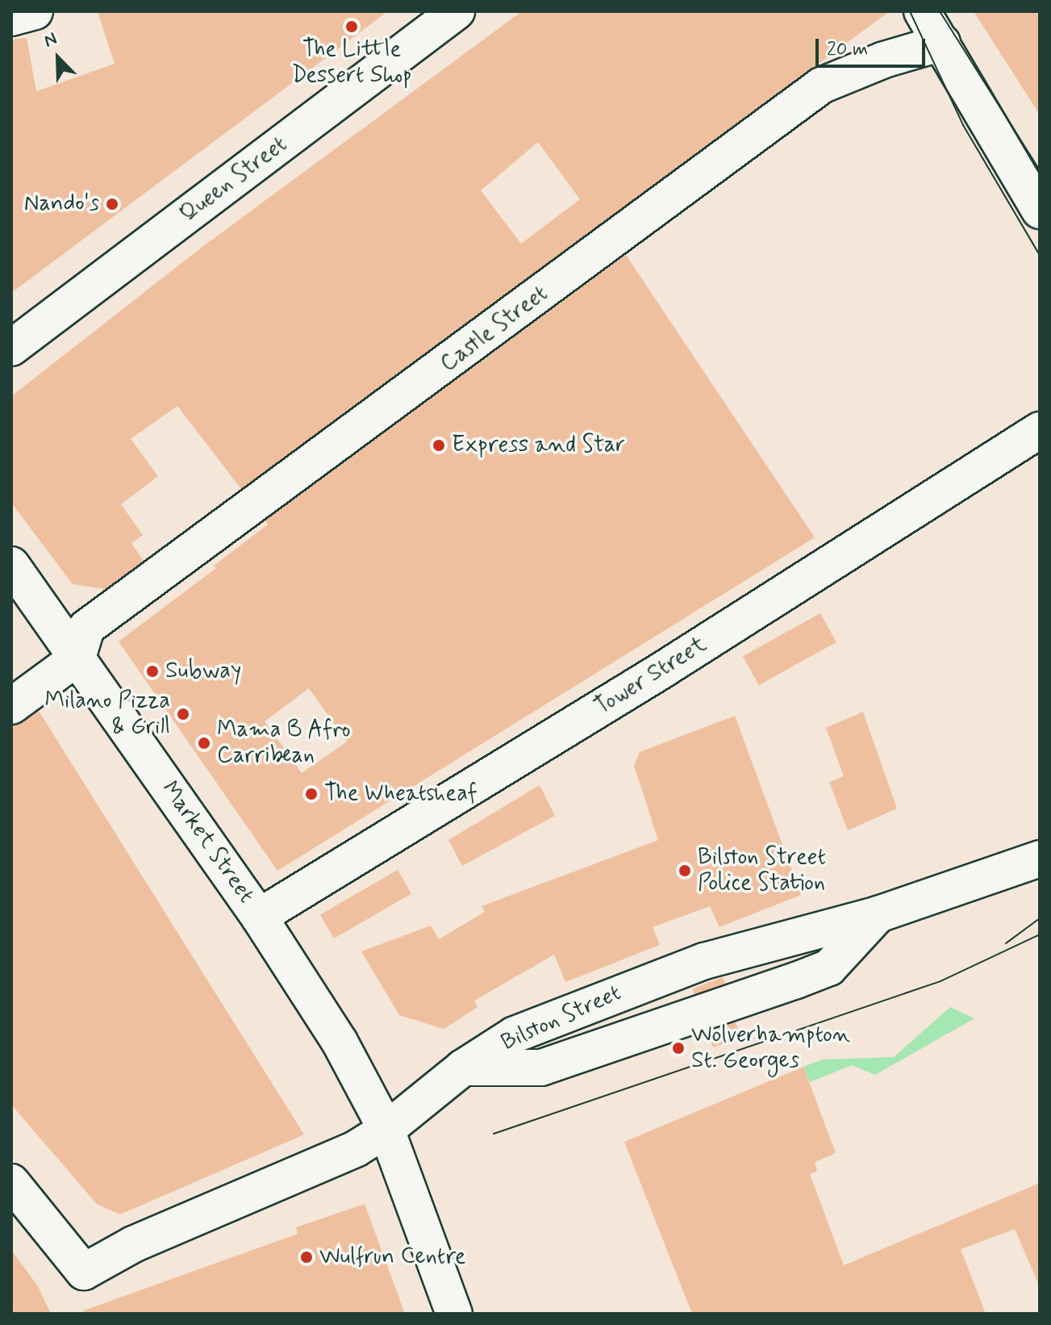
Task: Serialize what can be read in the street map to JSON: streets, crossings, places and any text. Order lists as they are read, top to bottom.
{
  "streets": {
    "street": [
      "Queen Street",
      "Castle Street",
      "Tower Street",
      "Market Street",
      "Bilston Street"
    ]
  },
  "crossings": [
    ["Castle Street", "Market Street"],
    ["Tower Street", "Market Street"],
    ["Market Street", "Bilston Street"]
  ],
  "places": [
    "The Little Dessert Shop",
    "Nando's",
    "Express and Star",
    "Subway",
    "Milano Pizza & Grill",
    "Mama B Afro Carribean",
    "The Wheatsheaf",
    "Bilston Street Police Station",
    "Wolverhampton St. Georges",
    "Wulfrun Centre"
  ],
  "scale_bar": "20 m",
  "north": "top left"
}
